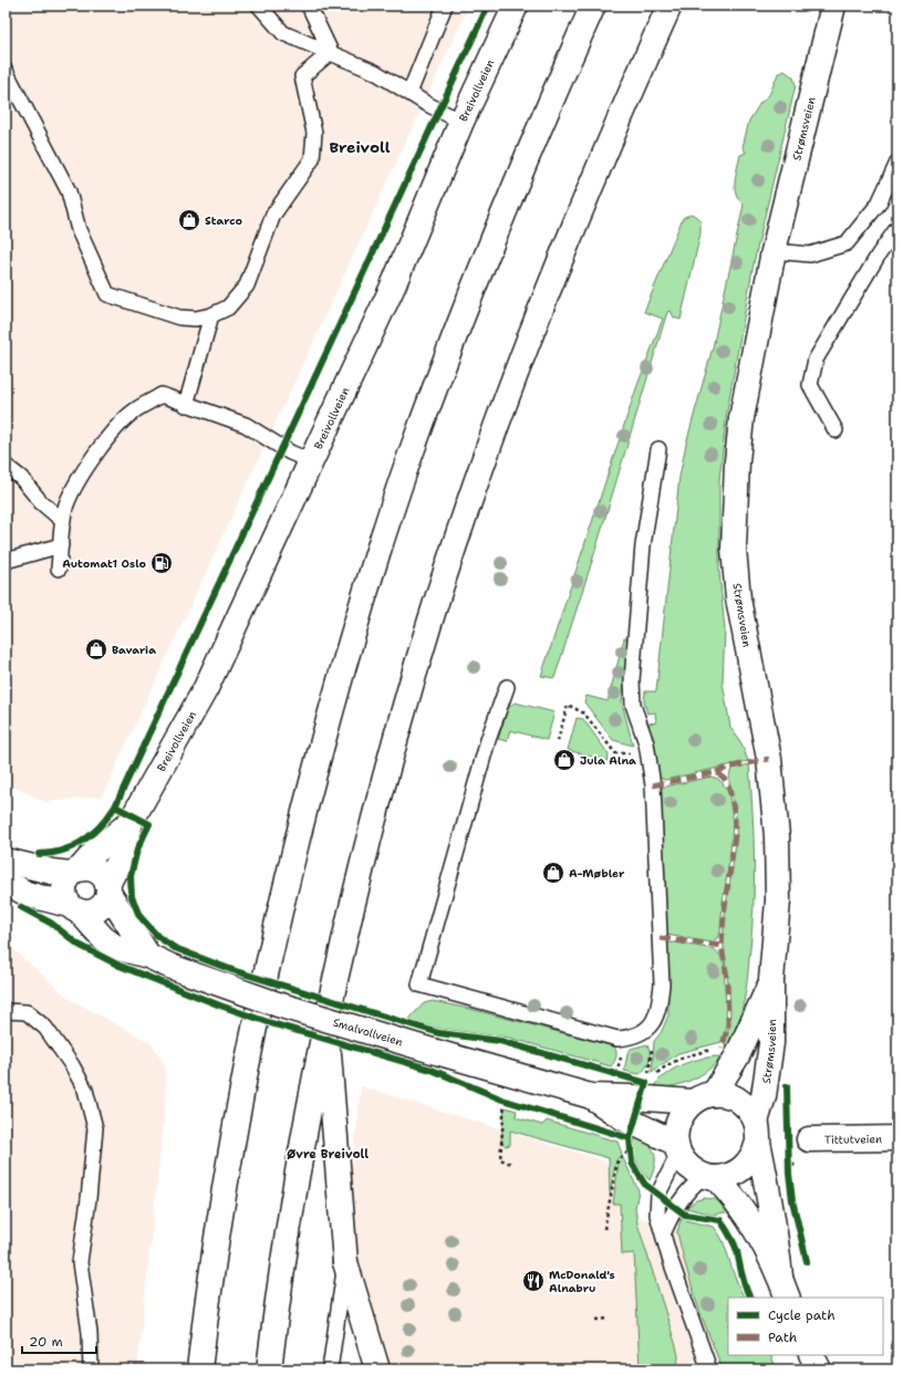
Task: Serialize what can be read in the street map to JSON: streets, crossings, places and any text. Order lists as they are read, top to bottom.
{
  "streets": {
    "main road": [
      "Breivollveien",
      "Strømsveien",
      "Smalvollveien",
      "Tittutveien"
    ]
  },
  "crossings": [
    ["Breivollveien", "Smalvollveien"],
    ["Strømsveien", "Smalvollveien"]
  ],
  "districts": ["Breivoll", "Øvre Breivoll"],
  "places": {
    "shop": [
      "Starco",
      "Bavaria",
      "Jula Alna",
      "A-Møbler"
    ],
    "fuel station": ["Automat1 Oslo"],
    "restaurant": ["McDonald's Alnabru"]
  },
  "legend": ["Cycle path", "Path"],
  "scale_bar": "20 m"
}
